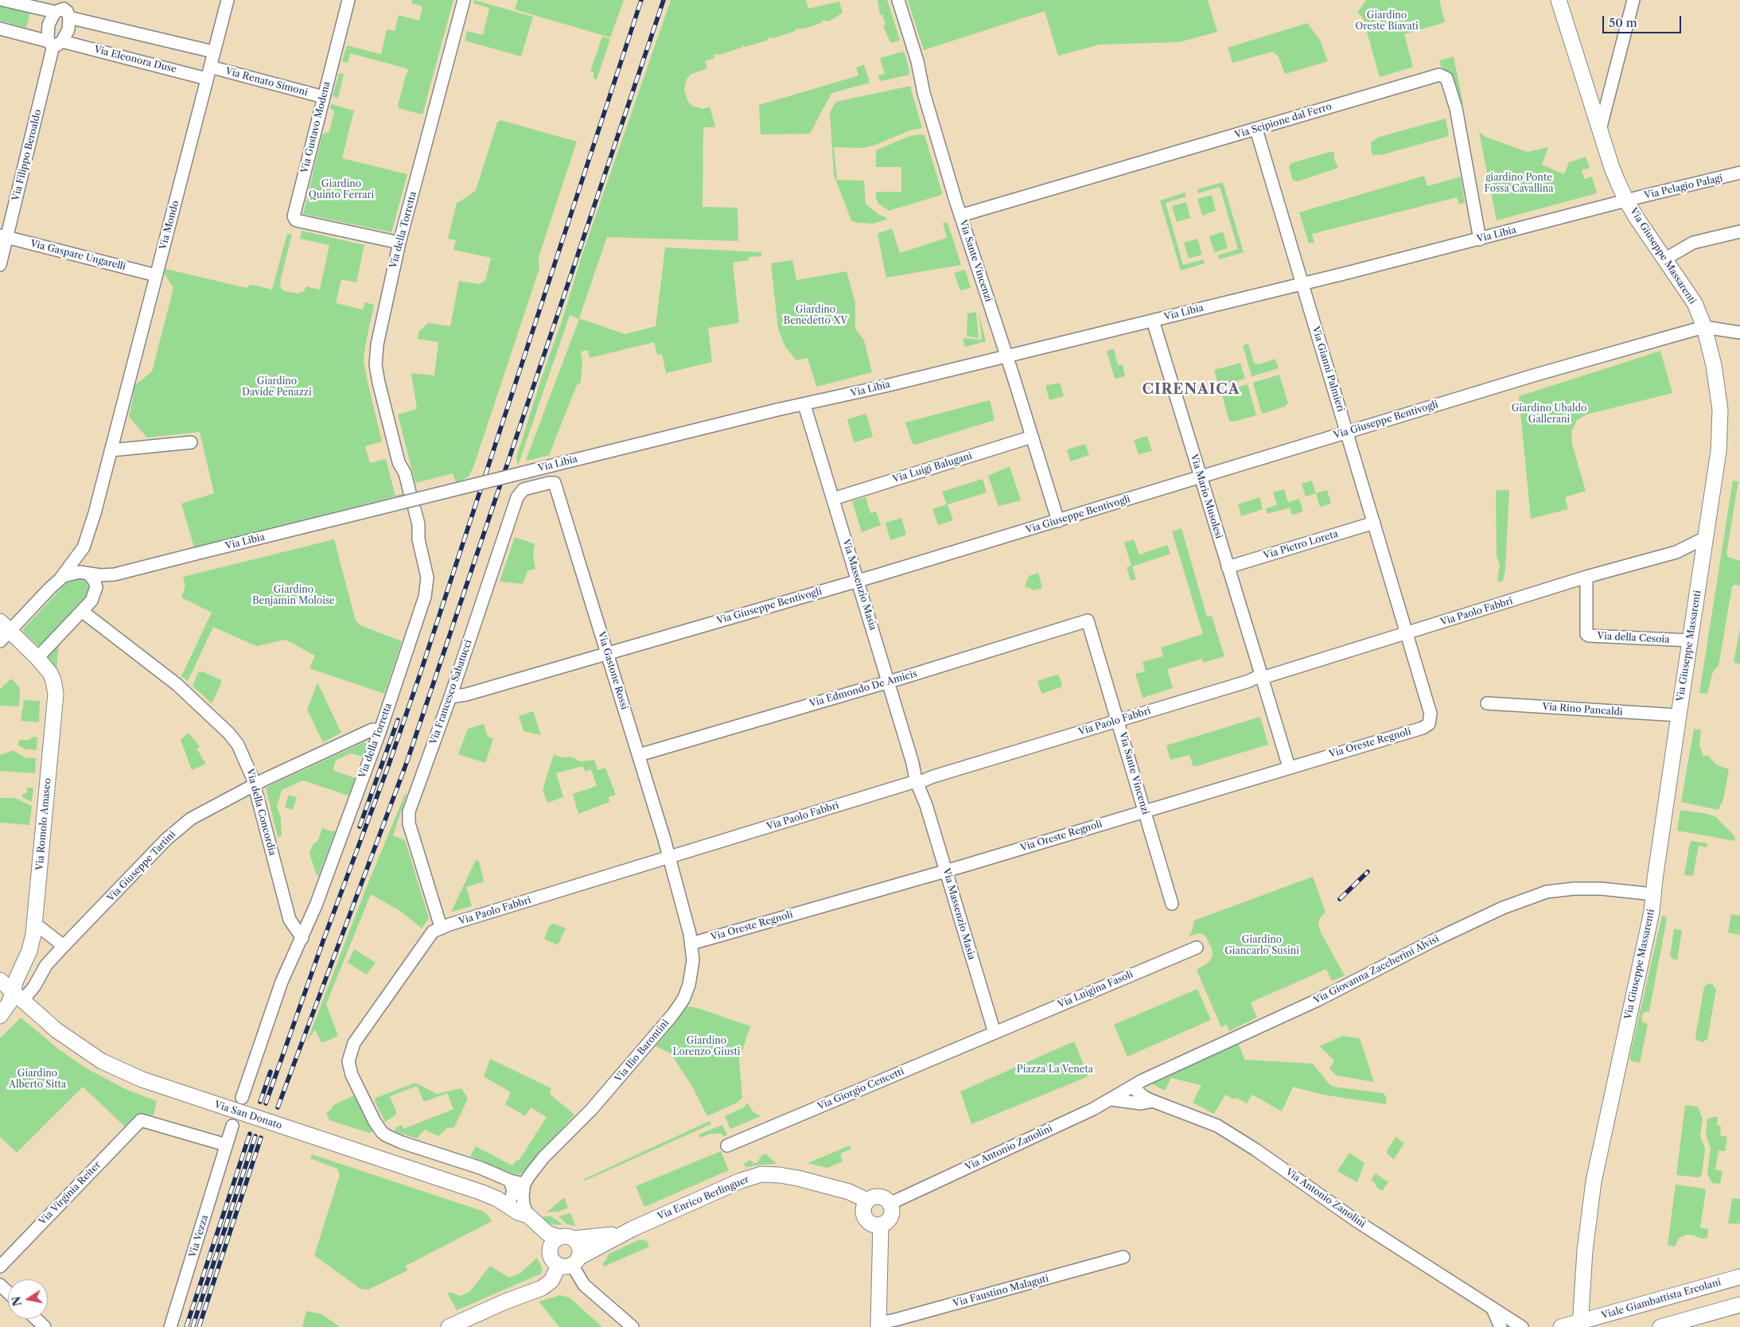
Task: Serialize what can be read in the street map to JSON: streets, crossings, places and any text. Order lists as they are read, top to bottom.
{
  "streets": {
    "main road": [
      "Via Giuseppe Massarenti",
      "Via Romolo Amaseo",
      "Via San Donato",
      "Via Enrico Berlinguer",
      "Via Faustino Malaguti",
      "Viale Giambattista Ercolani"
    ],
    "street": [
      "Via Eleonora Duse",
      "Via Renato Simoni",
      "Via Scipione dal Ferro",
      "Via Gustavo Modena",
      "Via Filippo Beroaldo",
      "Via Pelagio Palagi",
      "Via Mondo",
      "Via della Torretta",
      "Via Libia",
      "Via Gaspare Ungarelli",
      "Via Sante Vincenzi",
      "Via Gianni Palmieri",
      "Via Giuseppe Bentivogli",
      "Via Luigi Balugani",
      "Via Mario Musolesi",
      "Via Pietro Loreta",
      "Via Massenzio Masìa",
      "Via Paolo Fabbri",
      "Via della Cesoia",
      "Via Gastone Rossi",
      "Via Edmondo De Amicis",
      "Via Francesco Sabatucci",
      "Via Rino Pancaldi",
      "Via Oreste Regnoli",
      "Via della Concordia",
      "Via Giuseppe Tartini",
      "Via Giovanna Zaccherini Alvisi",
      "Via Luigina Fasoli",
      "Via Ilio Barontini",
      "Via Giorgio Cencetti",
      "Via Antonio Zanolini",
      "Via Virginia Reiter",
      "Via Vezza"
    ]
  },
  "crossings": [
    ["Via Eleonora Duse", "Via Renato Simoni"],
    ["Via Eleonora Duse", "Via Filippo Beroaldo"],
    ["Via Eleonora Duse", "Via Mondo"],
    ["Via Renato Simoni", "Via Gustavo Modena"],
    ["Via Renato Simoni", "Via Mondo"],
    ["Via Scipione dal Ferro", "Via Libia"],
    ["Via Scipione dal Ferro", "Via Sante Vincenzi"],
    ["Via Scipione dal Ferro", "Via Gianni Palmieri"],
    ["Via Gustavo Modena", "Via della Torretta"],
    ["Via Filippo Beroaldo", "Via Gaspare Ungarelli"],
    ["Via Pelagio Palagi", "Via Libia"],
    ["Via Pelagio Palagi", "Via Giuseppe Massarenti"],
    ["Via Mondo", "Via Libia"],
    ["Via Mondo", "Via Gaspare Ungarelli"],
    ["Via Mondo", "Via Romolo Amaseo"],
    ["Via della Torretta", "Via della Concordia"],
    ["Via della Torretta", "Via Giuseppe Tartini"],
    ["Via Libia", "Via Giuseppe Massarenti"],
    ["Via Libia", "Via Sante Vincenzi"],
    ["Via Libia", "Via Gianni Palmieri"],
    ["Via Libia", "Via Mario Musolesi"],
    ["Via Libia", "Via Massenzio Masìa"],
    ["Via Libia", "Via della Concordia"],
    ["Via Libia", "Via Romolo Amaseo"],
    ["Via Giuseppe Massarenti", "Via Giuseppe Bentivogli"],
    ["Via Giuseppe Massarenti", "Via Paolo Fabbri"],
    ["Via Giuseppe Massarenti", "Via della Cesoia"],
    ["Via Giuseppe Massarenti", "Via Rino Pancaldi"],
    ["Via Giuseppe Massarenti", "Via Giovanna Zaccherini Alvisi"],
    ["Via Giuseppe Massarenti", "Viale Giambattista Ercolani"],
    ["Via Sante Vincenzi", "Via Giuseppe Bentivogli"],
    ["Via Sante Vincenzi", "Via Luigi Balugani"],
    ["Via Sante Vincenzi", "Via Paolo Fabbri"],
    ["Via Sante Vincenzi", "Via Edmondo De Amicis"],
    ["Via Sante Vincenzi", "Via Oreste Regnoli"],
    ["Via Gianni Palmieri", "Via Giuseppe Bentivogli"],
    ["Via Gianni Palmieri", "Via Pietro Loreta"],
    ["Via Gianni Palmieri", "Via Paolo Fabbri"],
    ["Via Gianni Palmieri", "Via Oreste Regnoli"],
    ["Via Giuseppe Bentivogli", "Via Mario Musolesi"],
    ["Via Giuseppe Bentivogli", "Via Massenzio Masìa"],
    ["Via Giuseppe Bentivogli", "Via Gastone Rossi"],
    ["Via Giuseppe Bentivogli", "Via Francesco Sabatucci"],
    ["Via Luigi Balugani", "Via Massenzio Masìa"],
    ["Via Mario Musolesi", "Via Pietro Loreta"],
    ["Via Mario Musolesi", "Via Paolo Fabbri"],
    ["Via Mario Musolesi", "Via Oreste Regnoli"],
    ["Via Massenzio Masìa", "Via Paolo Fabbri"],
    ["Via Massenzio Masìa", "Via Edmondo De Amicis"],
    ["Via Massenzio Masìa", "Via Oreste Regnoli"],
    ["Via Massenzio Masìa", "Via Luigina Fasoli"],
    ["Via Massenzio Masìa", "Via Giorgio Cencetti"],
    ["Via Paolo Fabbri", "Via della Cesoia"],
    ["Via Paolo Fabbri", "Via Gastone Rossi"],
    ["Via Paolo Fabbri", "Via Francesco Sabatucci"],
    ["Via Paolo Fabbri", "Via Ilio Barontini"],
    ["Via Gastone Rossi", "Via Edmondo De Amicis"],
    ["Via Gastone Rossi", "Via Francesco Sabatucci"],
    ["Via Gastone Rossi", "Via Ilio Barontini"],
    ["Via Oreste Regnoli", "Via Ilio Barontini"],
    ["Via della Concordia", "Via Giuseppe Tartini"],
    ["Via Romolo Amaseo", "Via Giuseppe Tartini"],
    ["Via Romolo Amaseo", "Via San Donato"],
    ["Via Giuseppe Tartini", "Via San Donato"],
    ["Via Giovanna Zaccherini Alvisi", "Via Antonio Zanolini"],
    ["Via Luigina Fasoli", "Via Giorgio Cencetti"],
    ["Via San Donato", "Via Enrico Berlinguer"],
    ["Via Antonio Zanolini", "Via Enrico Berlinguer"],
    ["Via Antonio Zanolini", "Via Faustino Malaguti"],
    ["Via Virginia Reiter", "Via Vezza"],
    ["Via Enrico Berlinguer", "Via Faustino Malaguti"]
  ],
  "districts": ["CIRENAICA"],
  "parks": [
    "Giardino Oreste Biavati",
    "giardino Ponte Fossa Cavallina",
    "Giardino Quinto Ferrari",
    "Giardino Benedetto XV",
    "Giardino Davide Penazzi",
    "Giardino Ubaldo Gallerani",
    "Giardino Benjamin Moloise",
    "Giardino Giancarlo Susini",
    "Giardino Lorenzo Giusti",
    "Piazza La Veneta",
    "Giardino Alberto Sitta"
  ],
  "scale_bar": "50 m",
  "north": "left"
}
